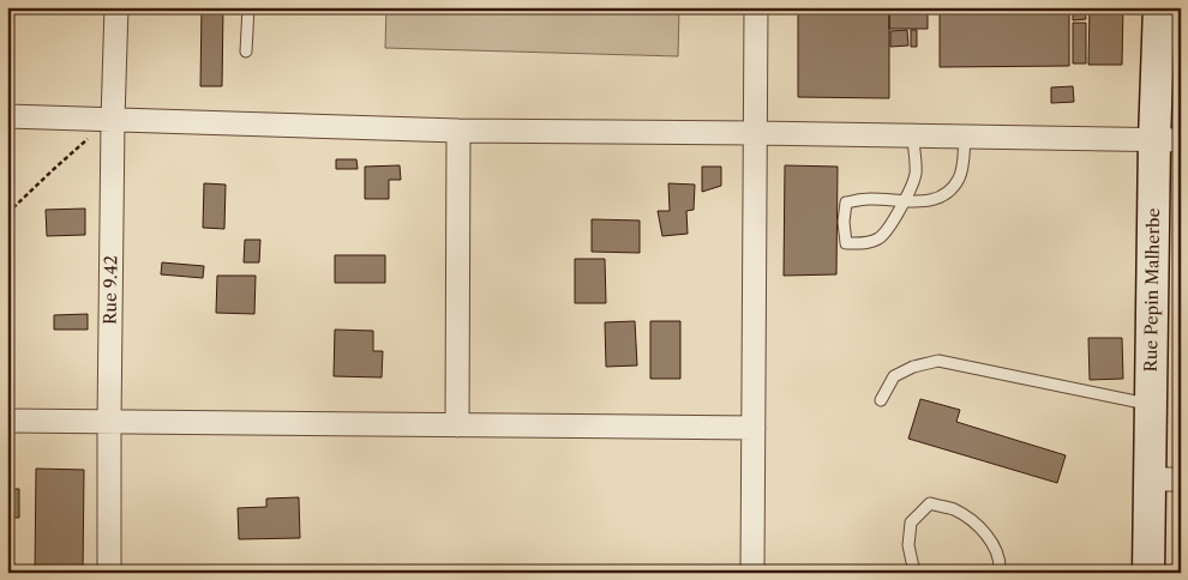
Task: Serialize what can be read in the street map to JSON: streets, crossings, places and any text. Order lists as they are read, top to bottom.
{
  "streets": {
    "street": ["Rue 9.42", "Rue Pepin Malherbe"]
  }
}
